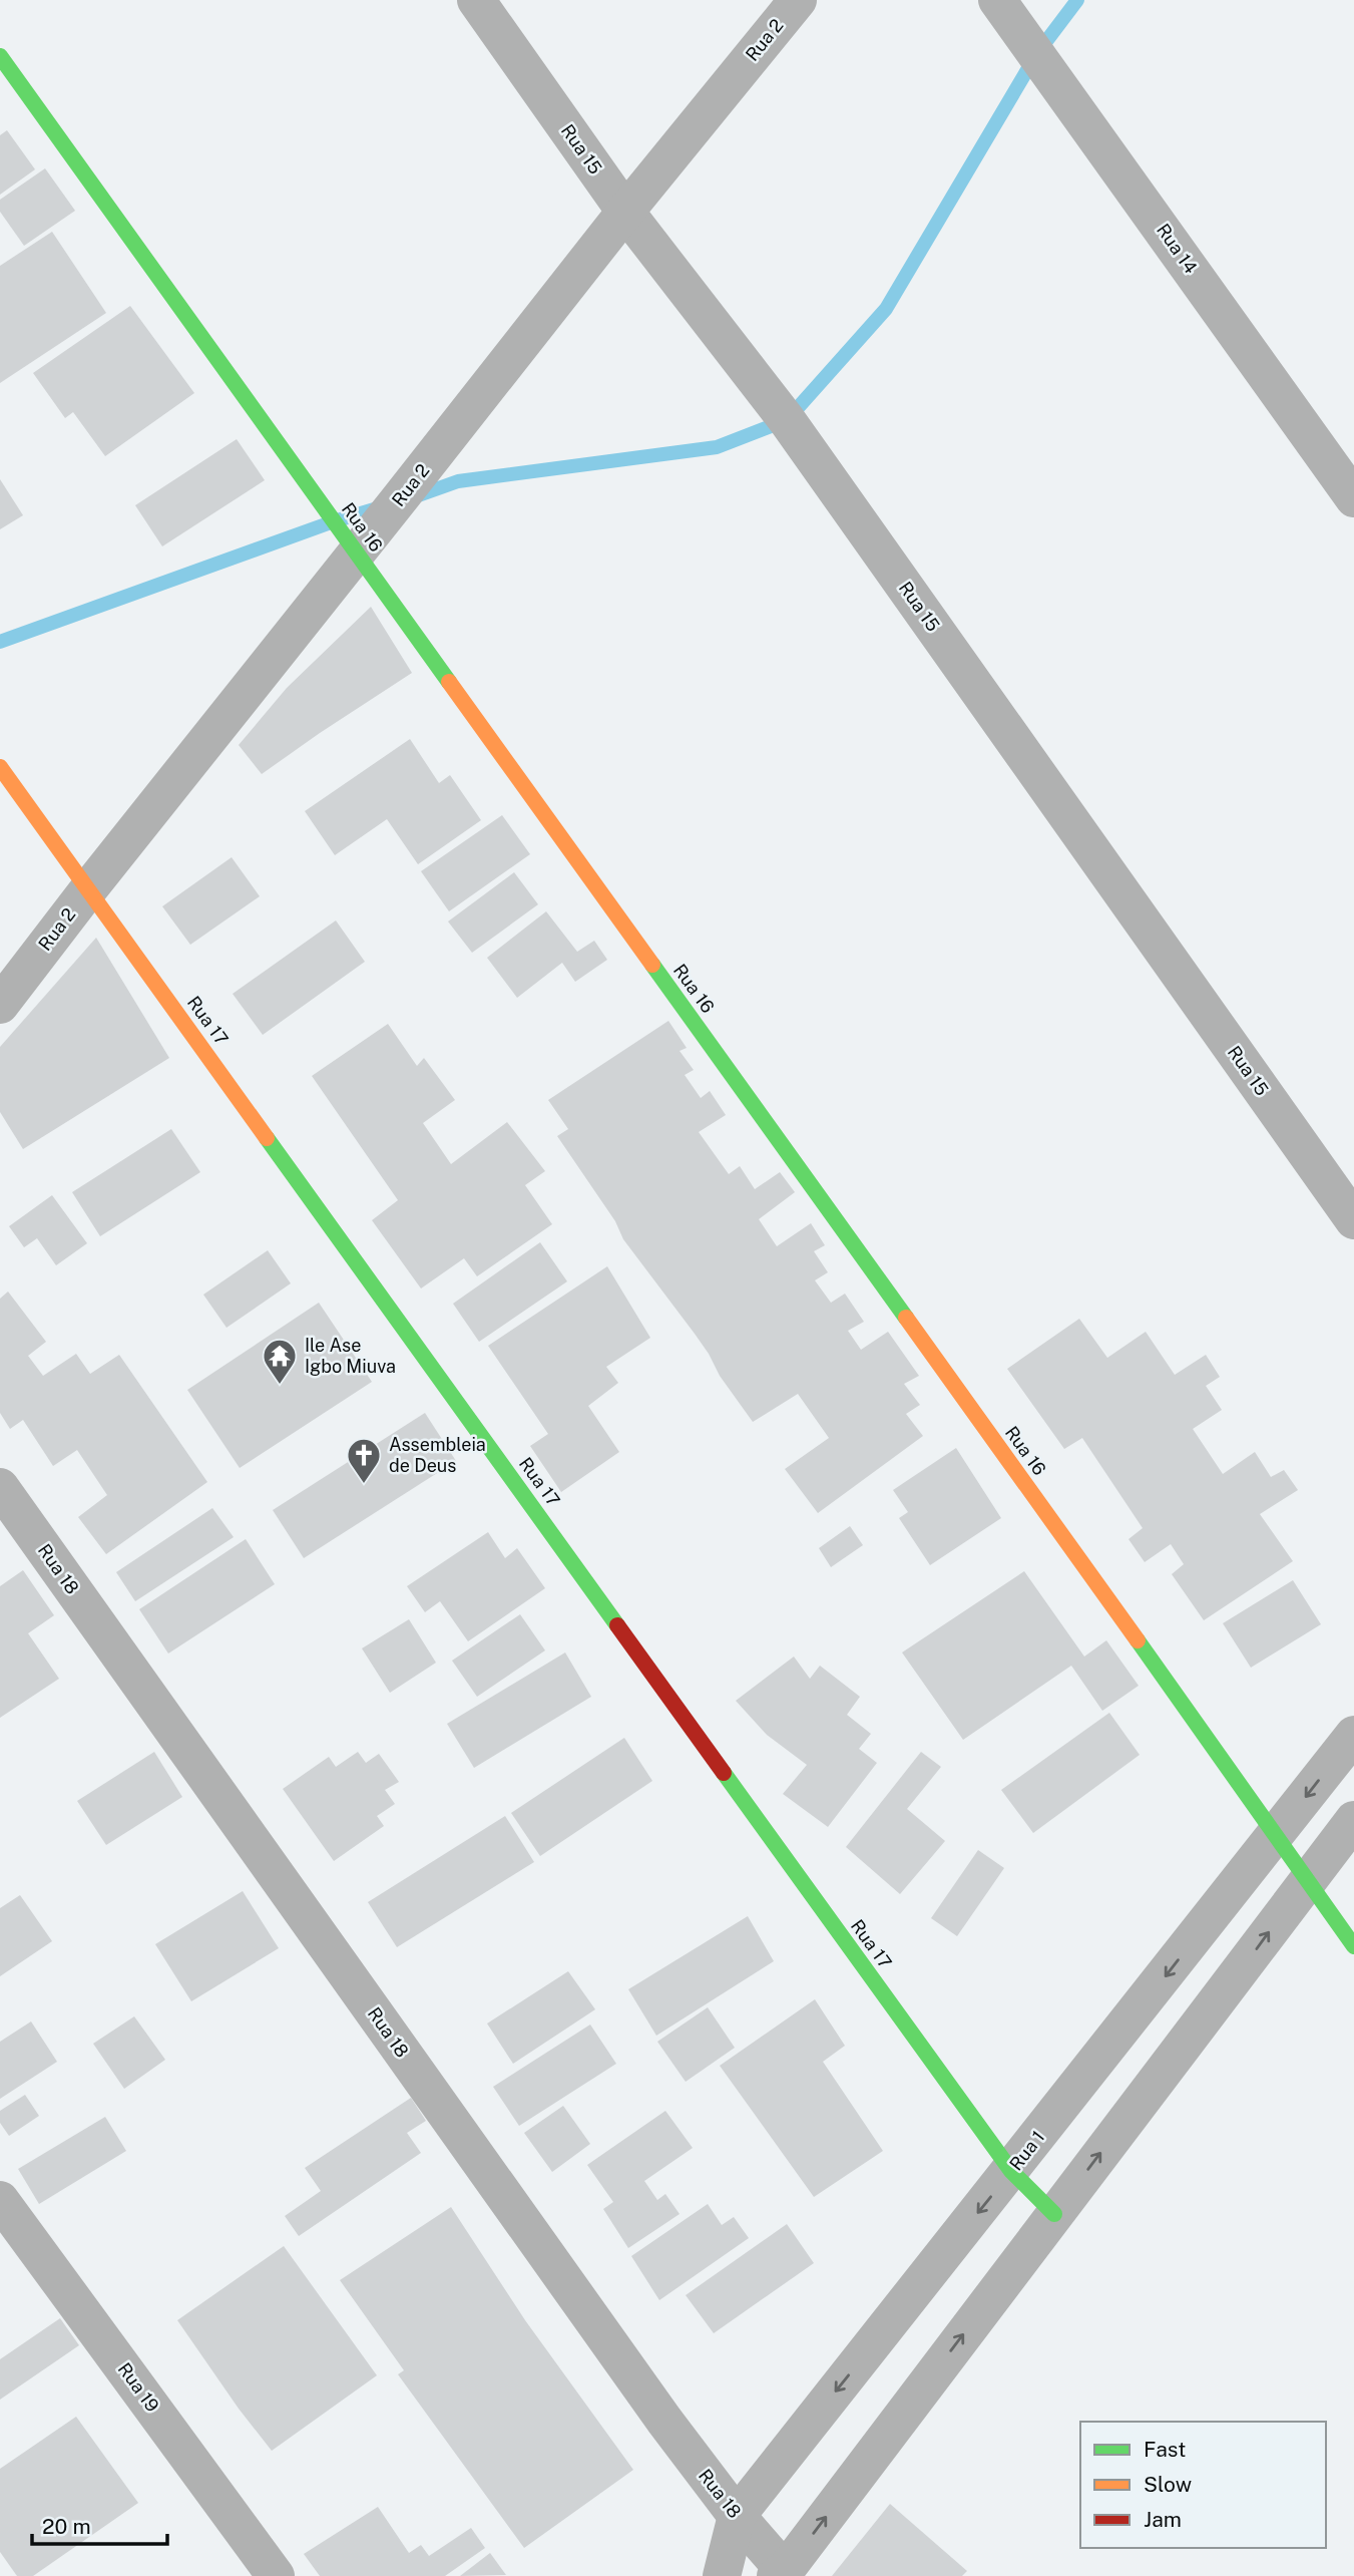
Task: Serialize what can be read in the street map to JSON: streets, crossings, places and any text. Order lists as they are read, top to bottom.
{
  "streets": {
    "street": [
      "Rua 2",
      "Rua 15",
      "Rua 14",
      "Rua 16",
      "Rua 17",
      "Rua 18",
      "Rua 1",
      "Rua 19"
    ]
  },
  "crossings": [
    ["Rua 2", "Rua 15"],
    ["Rua 2", "Rua 16"],
    ["Rua 2", "Rua 17"],
    ["Rua 16", "Rua 1"],
    ["Rua 17", "Rua 1"],
    ["Rua 18", "Rua 1"]
  ],
  "places": {
    "temple": ["Ile Ase Igbo Miuva"],
    "church": ["Assembleia de Deus"]
  },
  "legend": ["Fast", "Slow", "Jam"],
  "scale_bar": "20 m"
}
